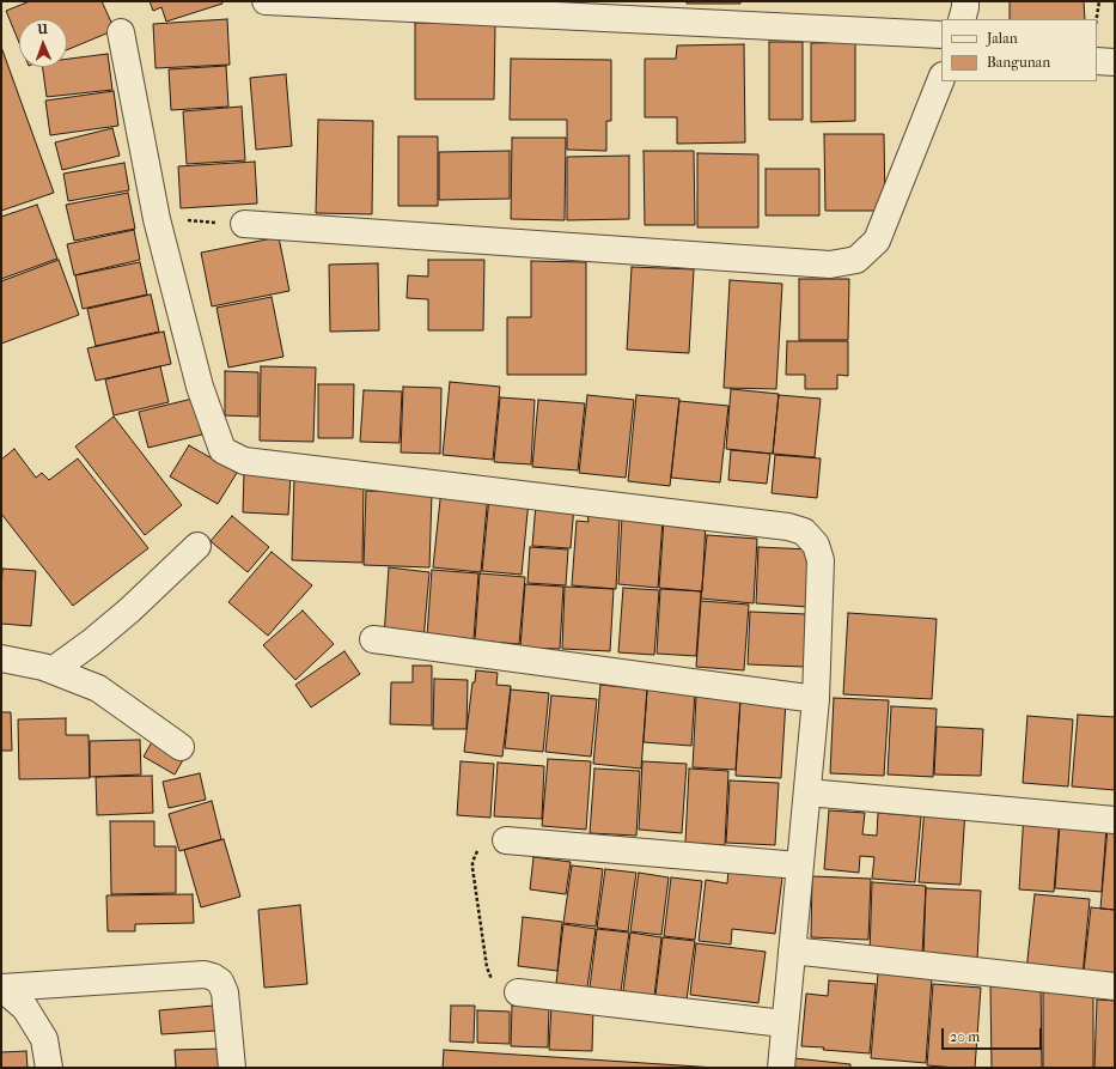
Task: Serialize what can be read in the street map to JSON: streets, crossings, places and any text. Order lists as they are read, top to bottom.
{
  "legend": ["Jalan", "Bangunan"],
  "scale_bar": "20 m",
  "north": "top"
}
